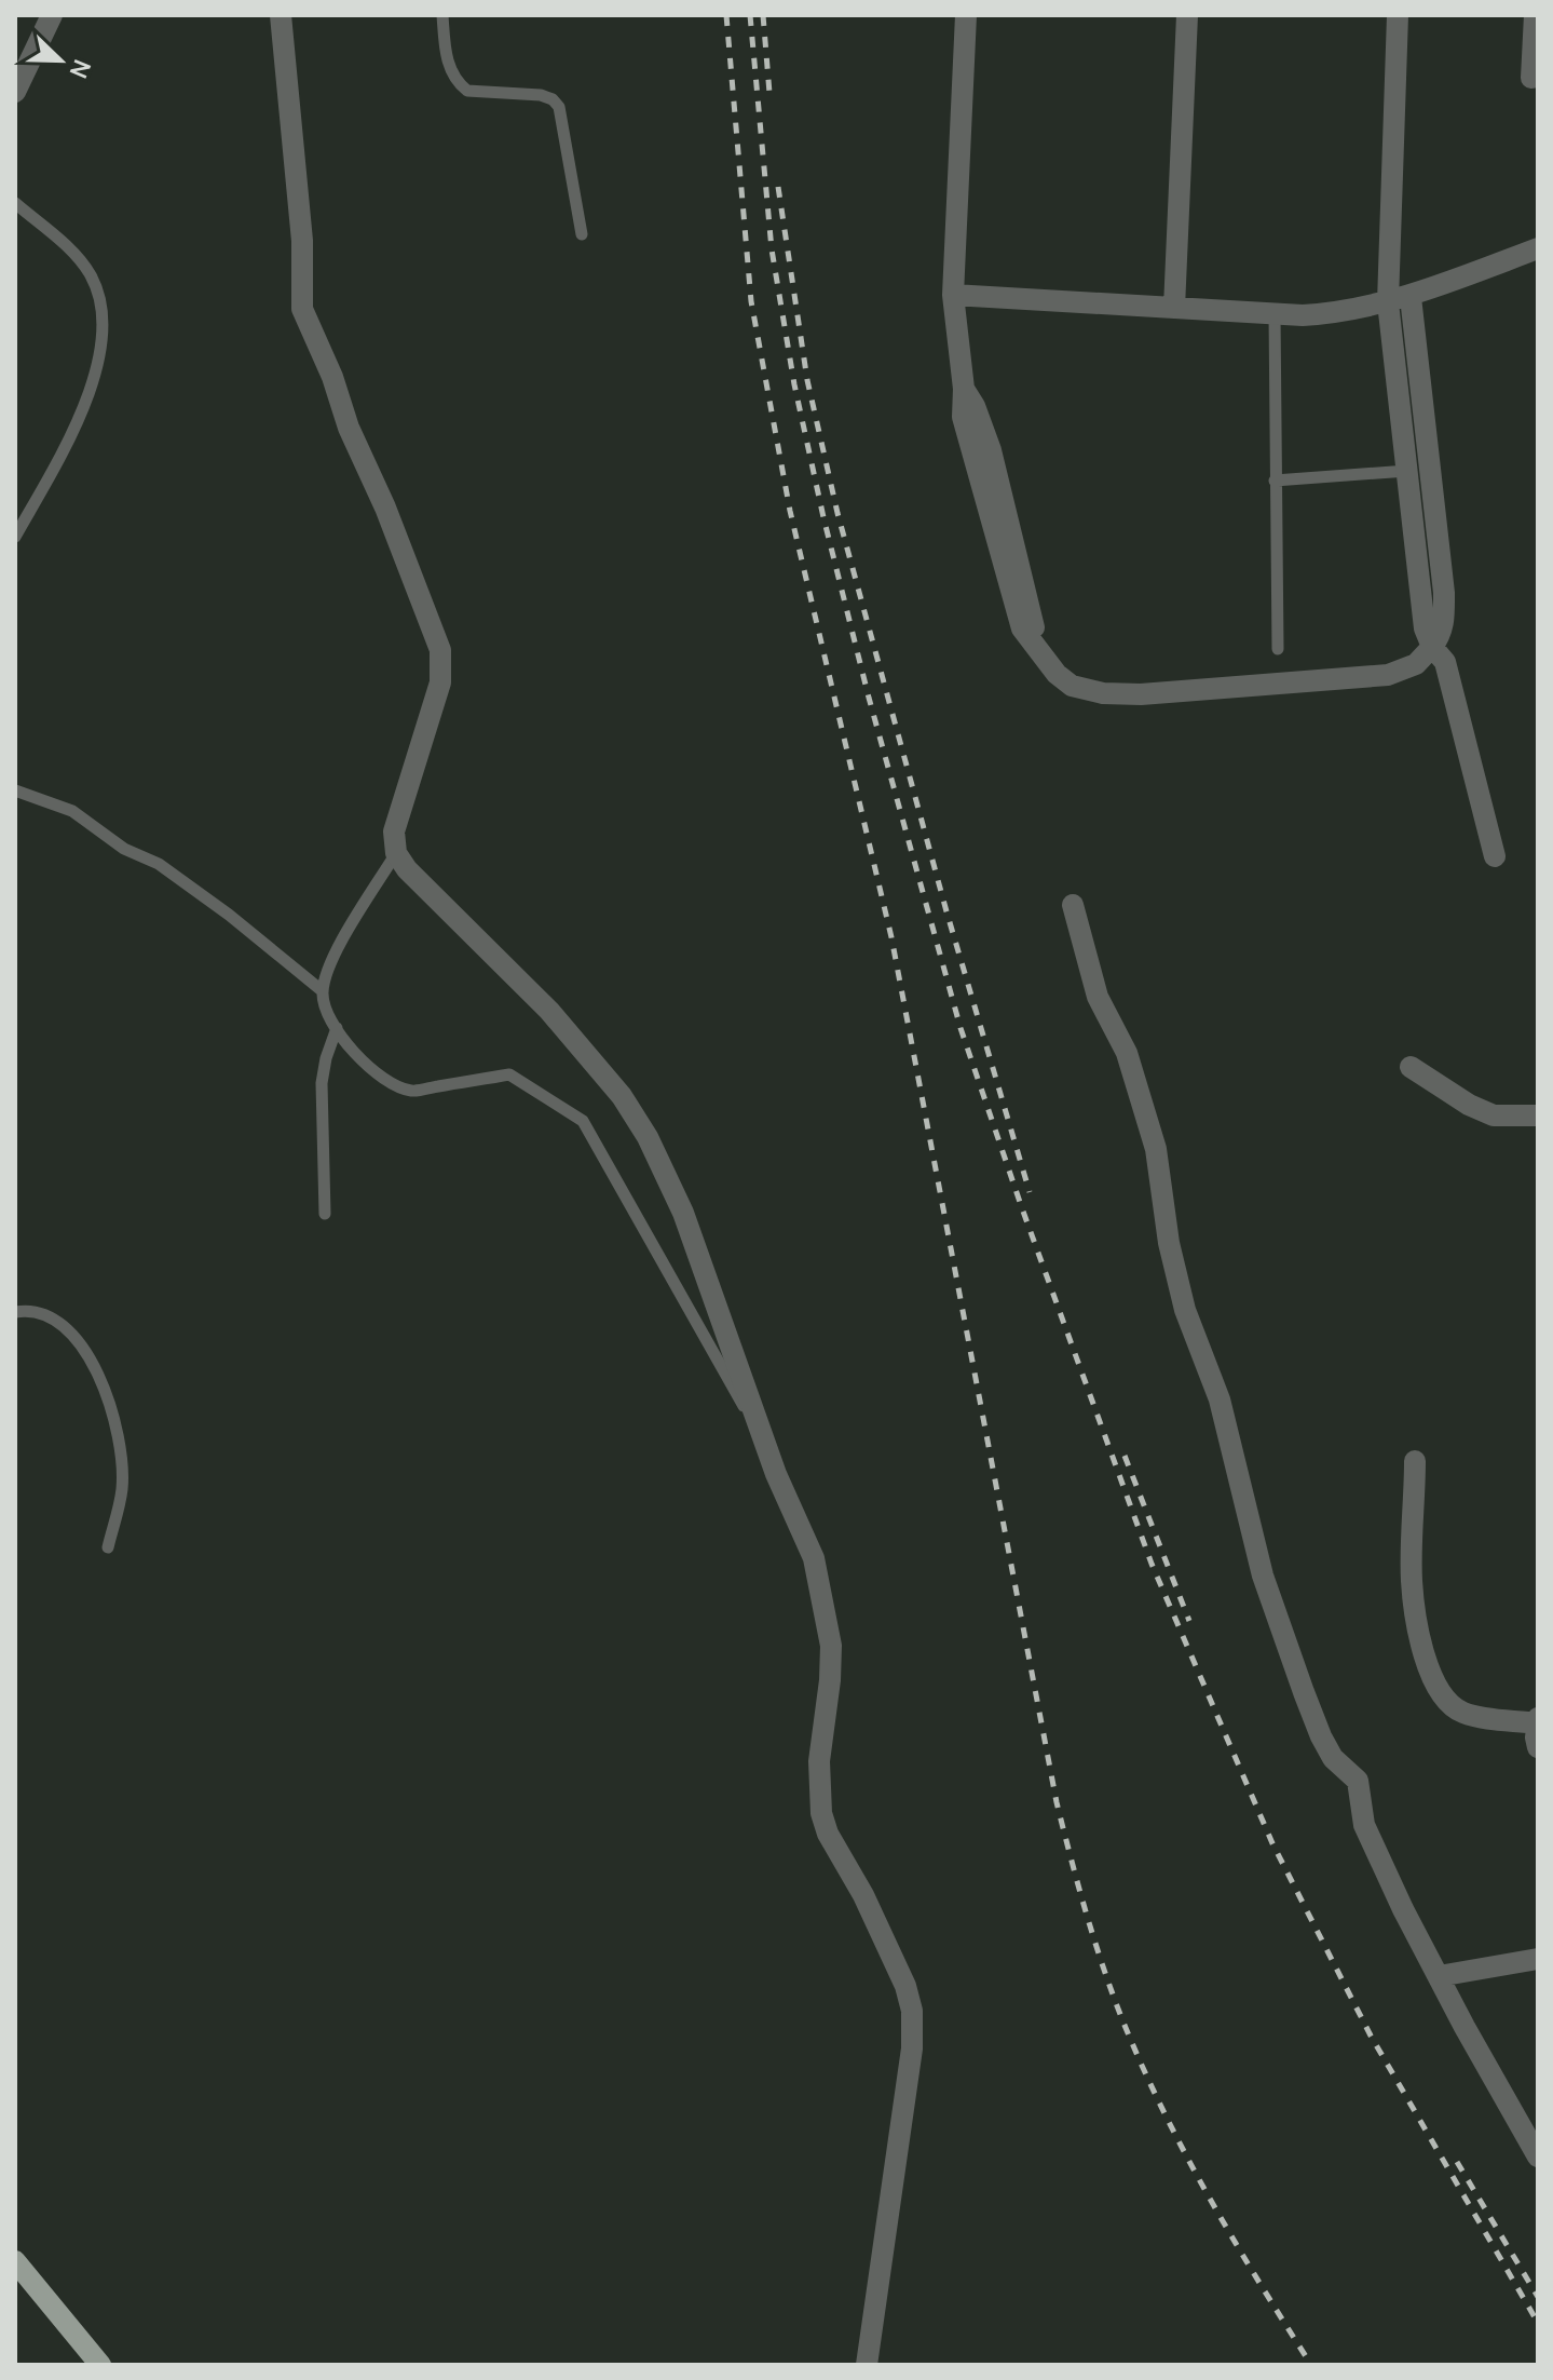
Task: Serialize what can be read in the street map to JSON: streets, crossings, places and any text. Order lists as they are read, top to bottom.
{
  "north": "bottom right"
}
